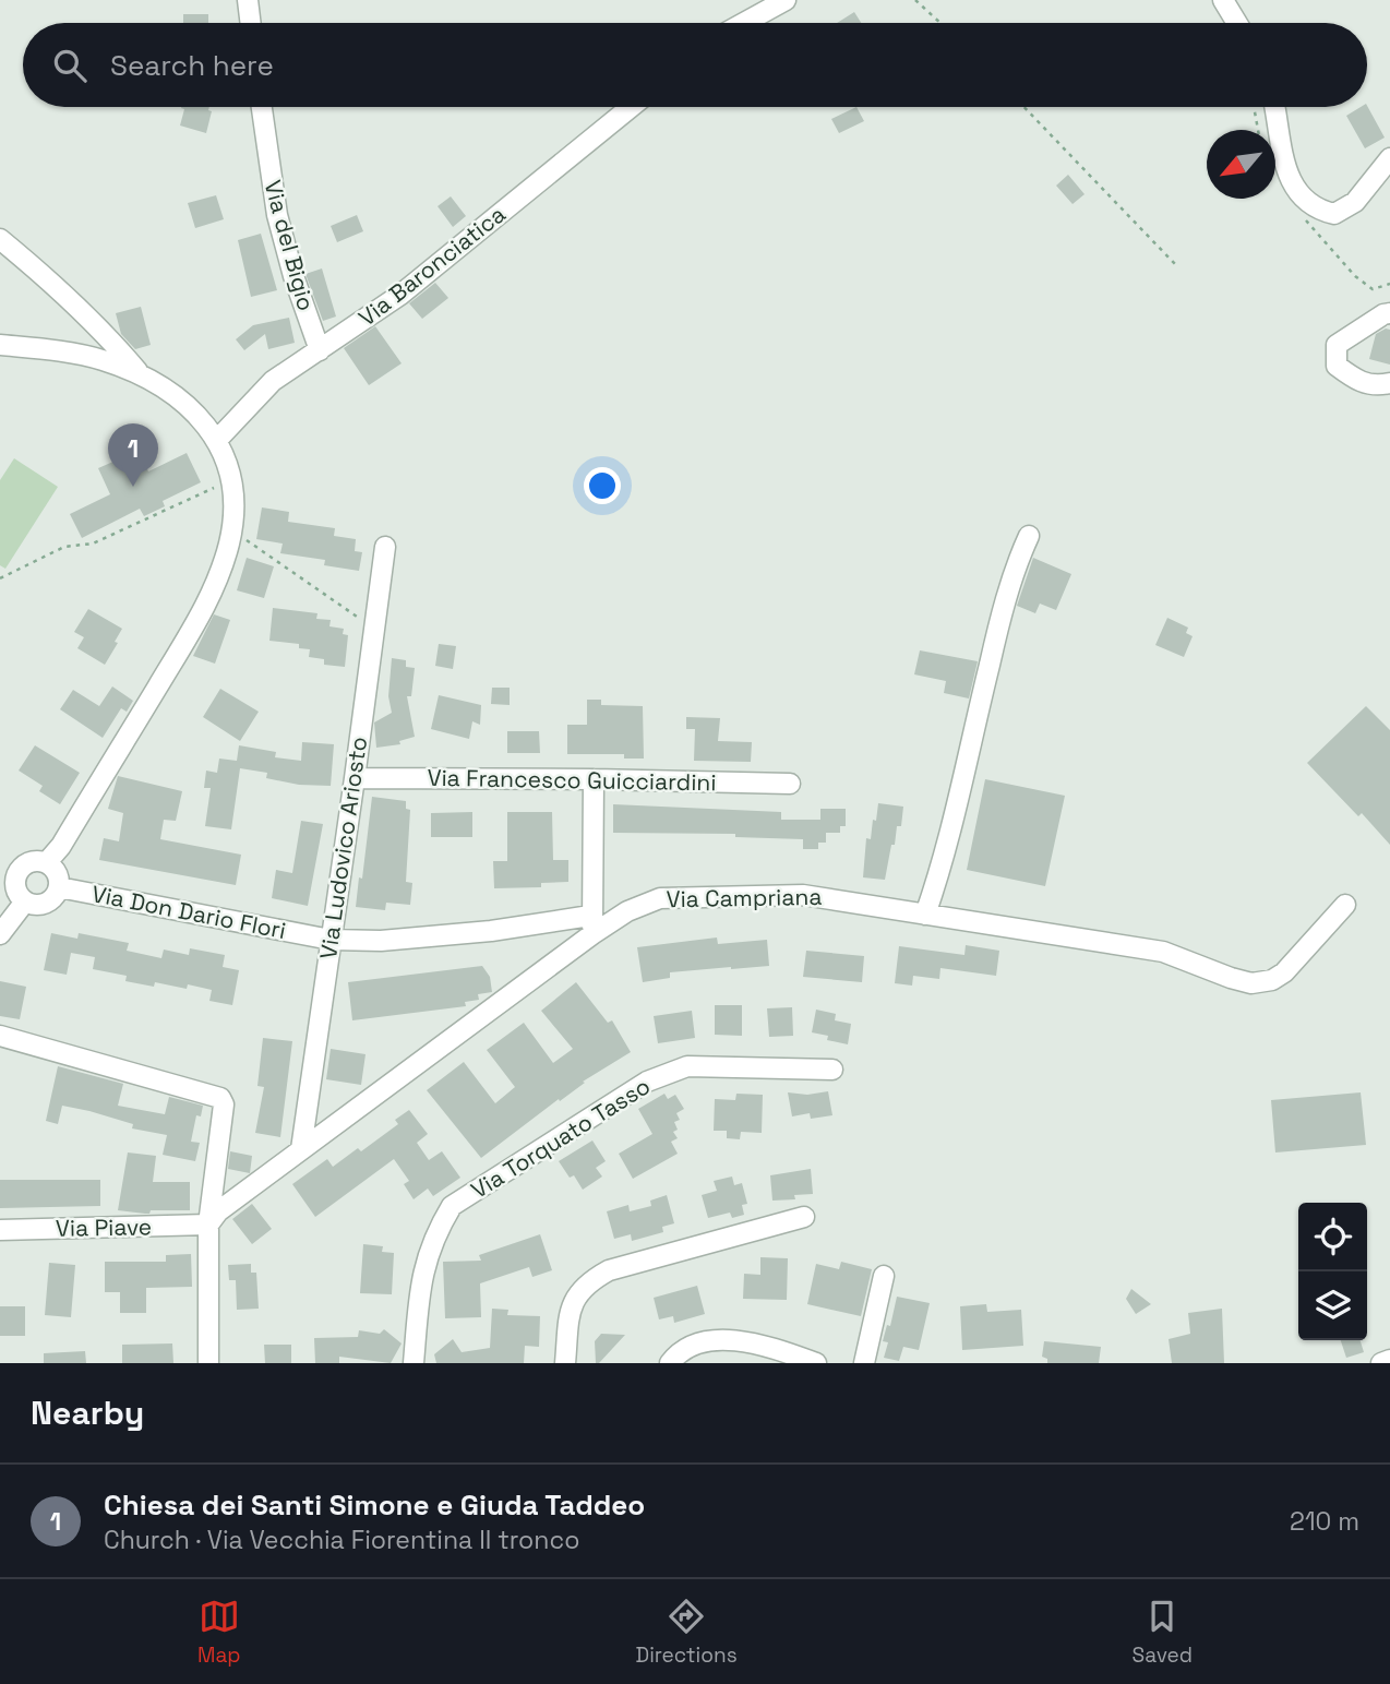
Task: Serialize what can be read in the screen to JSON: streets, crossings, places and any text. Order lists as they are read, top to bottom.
{
  "streets": {
    "street": [
      "Via del Bigio",
      "Via Baronciatica",
      "Via Francesco Guicciardini",
      "Via Ludovico Ariosto",
      "Via Campriana",
      "Via Don Dario Flori",
      "Via Torquato Tasso",
      "Via Piave"
    ]
  },
  "crossings": [
    ["Via del Bigio", "Via Baronciatica"],
    ["Via Francesco Guicciardini", "Via Ludovico Ariosto"],
    ["Via Ludovico Ariosto", "Via Campriana"],
    ["Via Ludovico Ariosto", "Via Don Dario Flori"],
    ["Via Campriana", "Via Don Dario Flori"],
    ["Via Campriana", "Via Piave"]
  ],
  "north": "bottom left",
  "page": {
    "search": "Search here",
    "pins": "1",
    "heading": "Nearby",
    "list": [
      {
        "mark": "1",
        "name": "Chiesa dei Santi Simone e Giuda Taddeo",
        "note": "Church · Via Vecchia Fiorentina II tronco",
        "value": "210 m"
      }
    ],
    "nav": ["Map", "Directions", "Saved"]
  }
}
